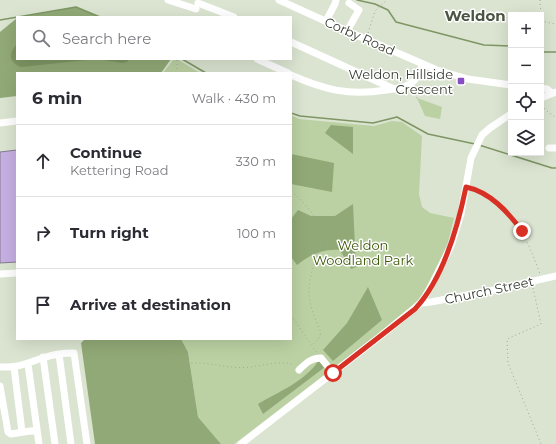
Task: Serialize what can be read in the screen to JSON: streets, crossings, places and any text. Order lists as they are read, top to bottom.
{
  "streets": {
    "street": ["Corby Road", "Church Street"]
  },
  "districts": ["Weldon"],
  "parks": ["Weldon Woodland Park"],
  "places": {
    "transit": ["Weldon, Hillside Crescent"]
  },
  "page": {
    "map_buttons": ["+", "−"],
    "search": "Search here",
    "heading": ["6 min", "Walk · 430 m"],
    "list": [
      ["Continue", "Kettering Road", "330 m"],
      ["Turn right", "100 m"],
      "Arrive at destination"
    ]
  }
}
